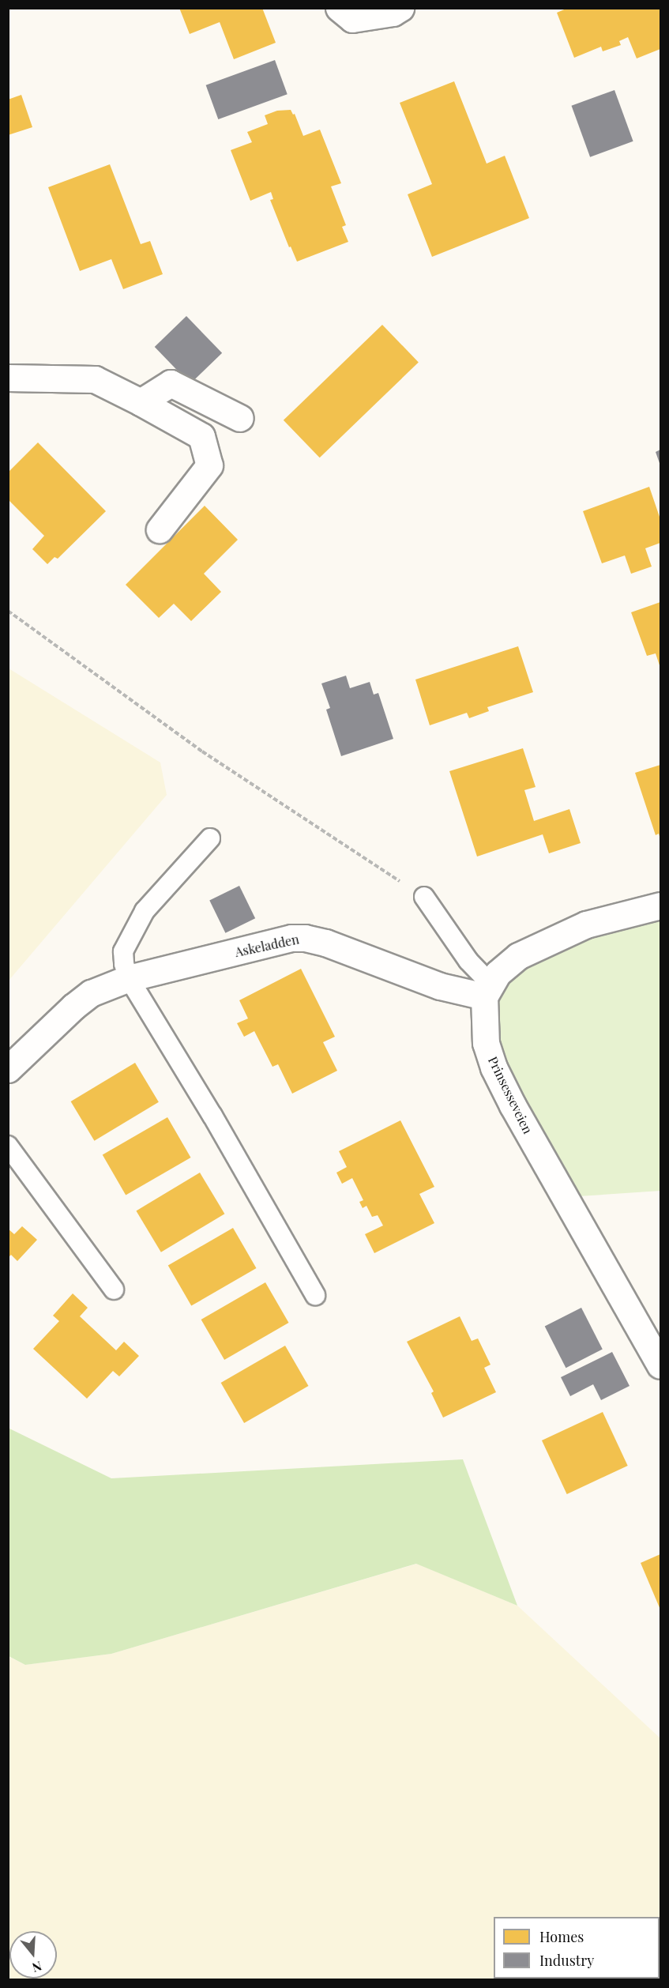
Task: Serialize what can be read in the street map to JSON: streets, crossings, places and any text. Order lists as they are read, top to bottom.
{
  "streets": {
    "street": ["Askeladden", "Prinsesseveien"]
  },
  "crossings": [
    ["Askeladden", "Prinsesseveien"]
  ],
  "legend": ["Homes", "Industry"],
  "north": "bottom"
}
